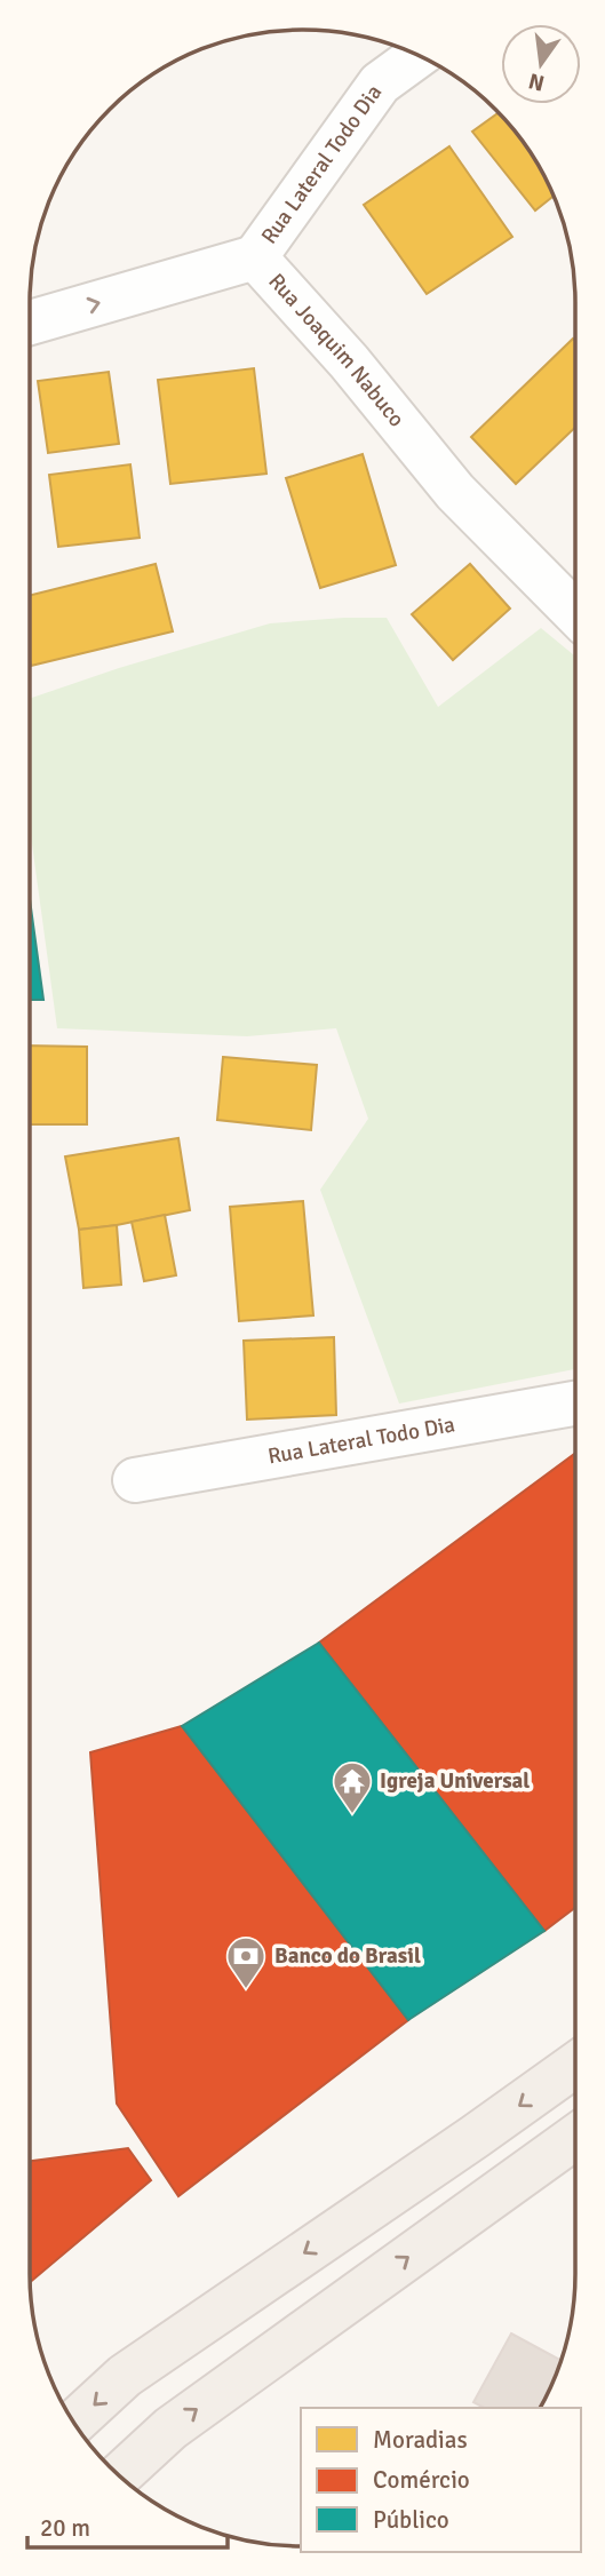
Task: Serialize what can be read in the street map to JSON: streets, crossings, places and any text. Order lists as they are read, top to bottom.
{
  "streets": {
    "street": ["Rua Lateral Todo Dia", "Rua Joaquim Nabuco"]
  },
  "crossings": [
    ["Rua Lateral Todo Dia", "Rua Joaquim Nabuco"]
  ],
  "places": {
    "temple": ["Igreja Universal"],
    "bank": ["Banco do Brasil"]
  },
  "legend": ["Moradias", "Comércio", "Público"],
  "scale_bar": "20 m",
  "north": "bottom"
}
